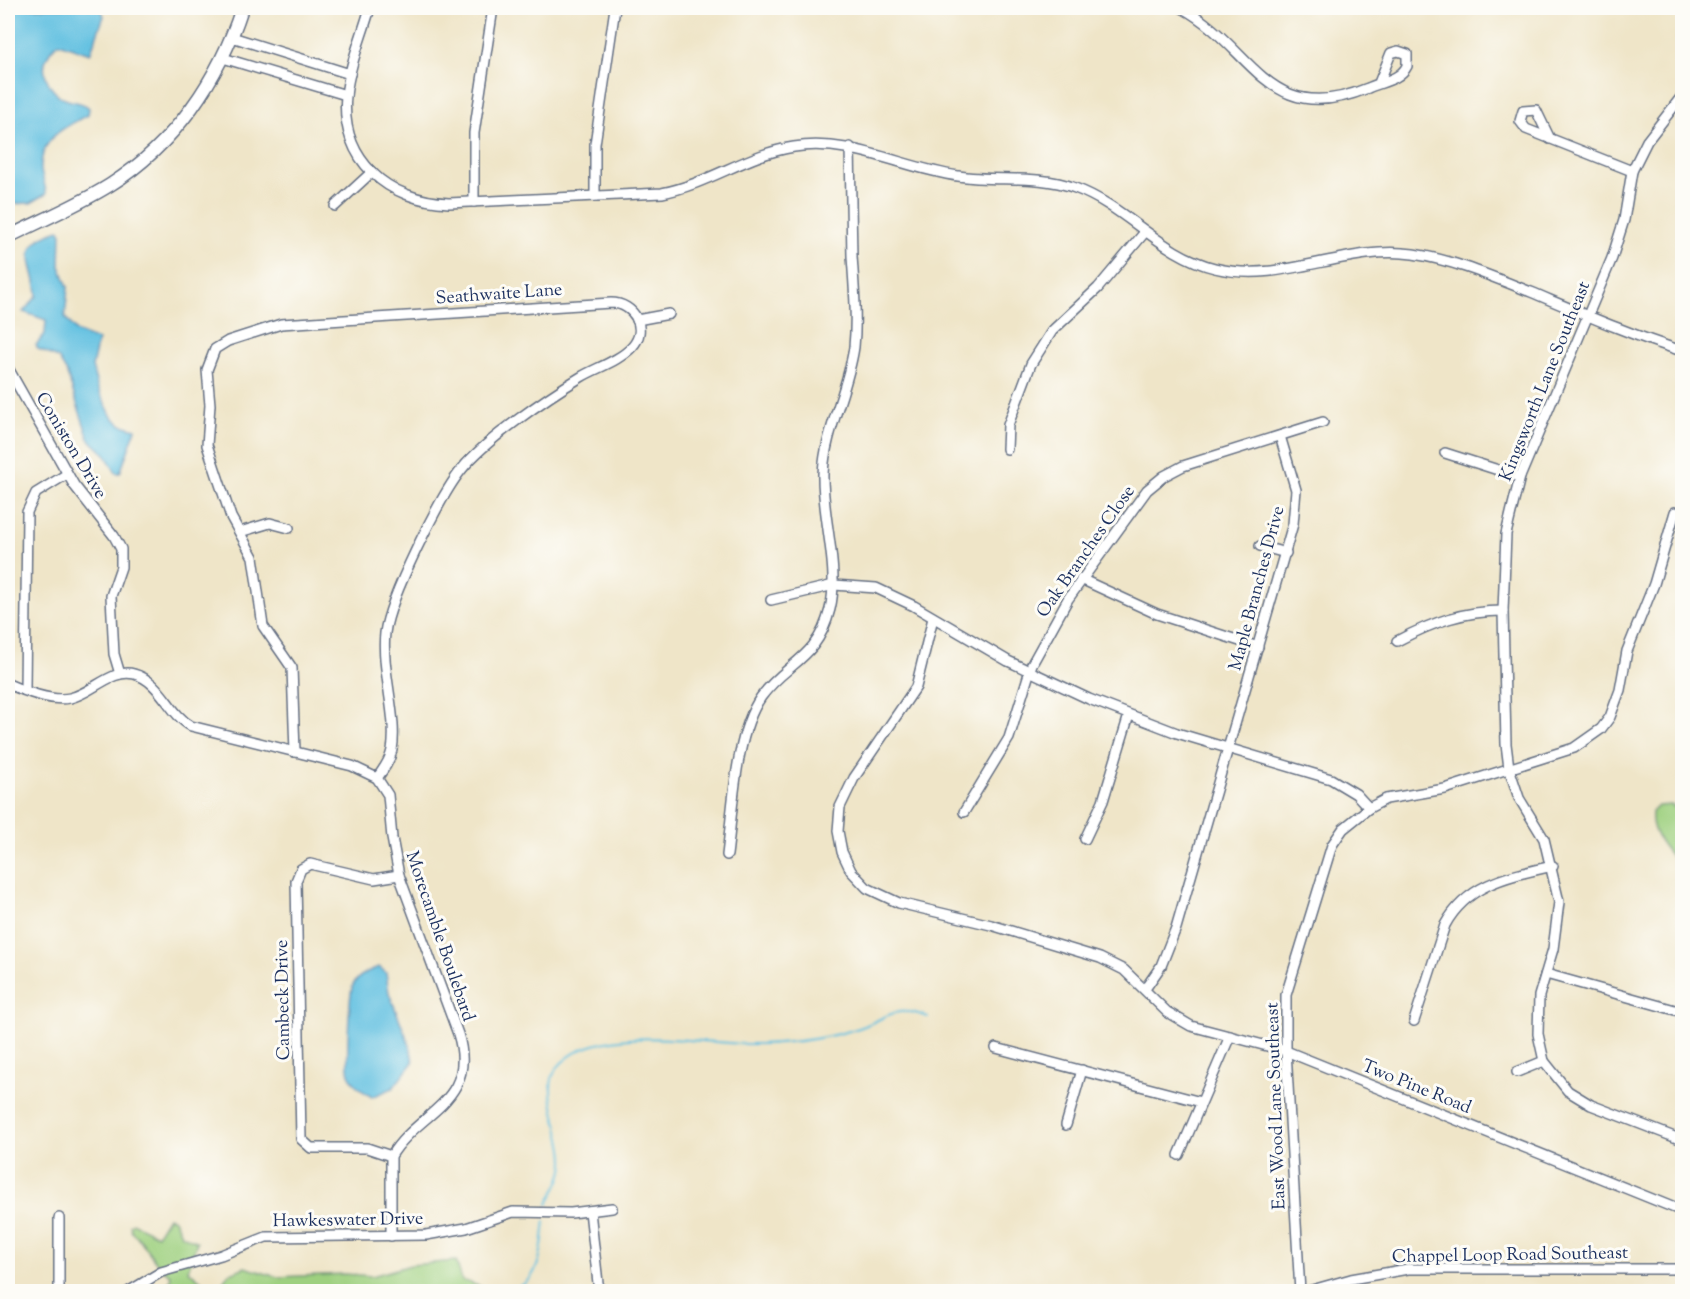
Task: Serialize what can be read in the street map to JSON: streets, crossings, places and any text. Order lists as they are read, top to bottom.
{
  "streets": {
    "street": [
      "Seathwaite Lane",
      "Kingsworth Lane Southeast",
      "Coniston Drive",
      "Oak Branches Close",
      "Maple Branches Drive",
      "Morecamble Boulebard",
      "Cambeck Drive",
      "Two Pine Road",
      "East Wood Lane Southeast",
      "Hawkeswater Drive",
      "Chappel Loop Road Southeast"
    ]
  },
  "crossings": [
    ["Kingsworth Lane Southeast", "East Wood Lane Southeast"],
    ["Oak Branches Close", "Maple Branches Drive"],
    ["Maple Branches Drive", "Two Pine Road"],
    ["Morecamble Boulebard", "Cambeck Drive"],
    ["Two Pine Road", "East Wood Lane Southeast"],
    ["East Wood Lane Southeast", "Chappel Loop Road Southeast"]
  ]
}
